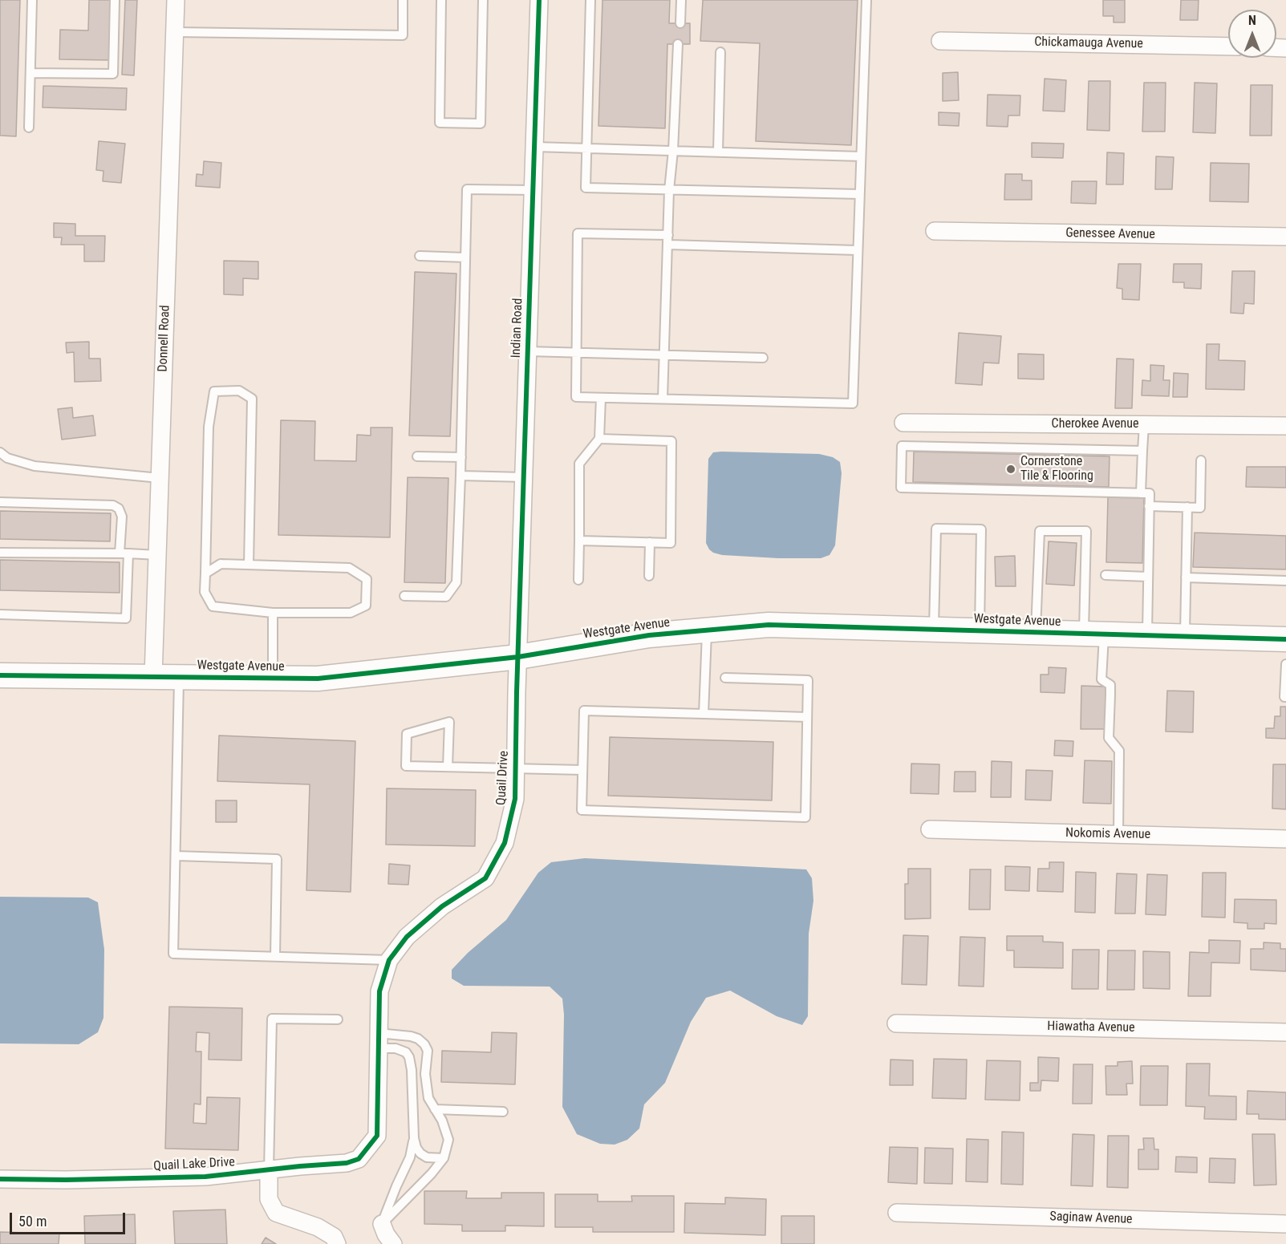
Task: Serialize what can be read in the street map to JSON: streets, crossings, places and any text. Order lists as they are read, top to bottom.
{
  "streets": {
    "street": [
      "Chickamauga Avenue",
      "Genessee Avenue",
      "Indian Road",
      "Donnell Road",
      "Cherokee Avenue",
      "Westgate Avenue",
      "Quail Drive",
      "Nokomis Avenue",
      "Hiawatha Avenue",
      "Quail Lake Drive",
      "Saginaw Avenue"
    ]
  },
  "crossings": [
    ["Indian Road", "Westgate Avenue"],
    ["Indian Road", "Quail Drive"],
    ["Donnell Road", "Westgate Avenue"],
    ["Westgate Avenue", "Quail Drive"],
    ["Quail Drive", "Quail Lake Drive"]
  ],
  "places": ["Cornerstone Tile & Flooring"],
  "scale_bar": "50 m",
  "north": "top"
}
